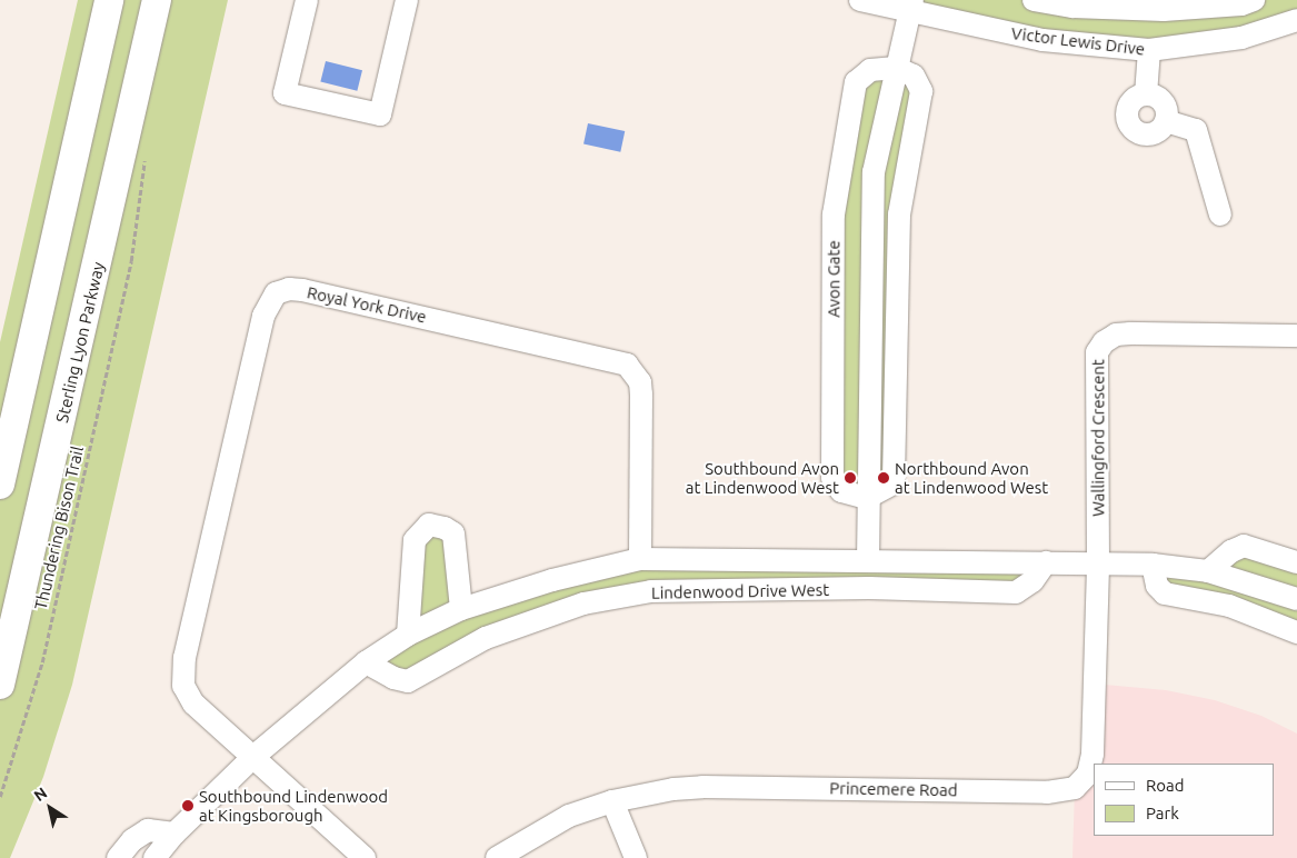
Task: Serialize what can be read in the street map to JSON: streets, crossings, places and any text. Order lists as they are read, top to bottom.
{
  "streets": {
    "main road": ["Sterling Lyon Parkway"],
    "street": [
      "Victor Lewis Drive",
      "Avon Gate",
      "Royal York Drive",
      "Wallingford Crescent",
      "Lindenwood Drive West",
      "Princemere Road"
    ],
    "path": ["Thundering Bison Trail"]
  },
  "crossings": [
    ["Royal York Drive", "Lindenwood Drive West"],
    ["Wallingford Crescent", "Lindenwood Drive West"],
    ["Wallingford Crescent", "Princemere Road"],
    ["Lindenwood Drive West", "Princemere Road"]
  ],
  "places": ["Southbound Avon at Lindenwood West", "Northbound Avon at Lindenwood West", "Southbound Lindenwood at Kingsborough"],
  "legend": ["Road", "Park"],
  "north": "top left"
}
